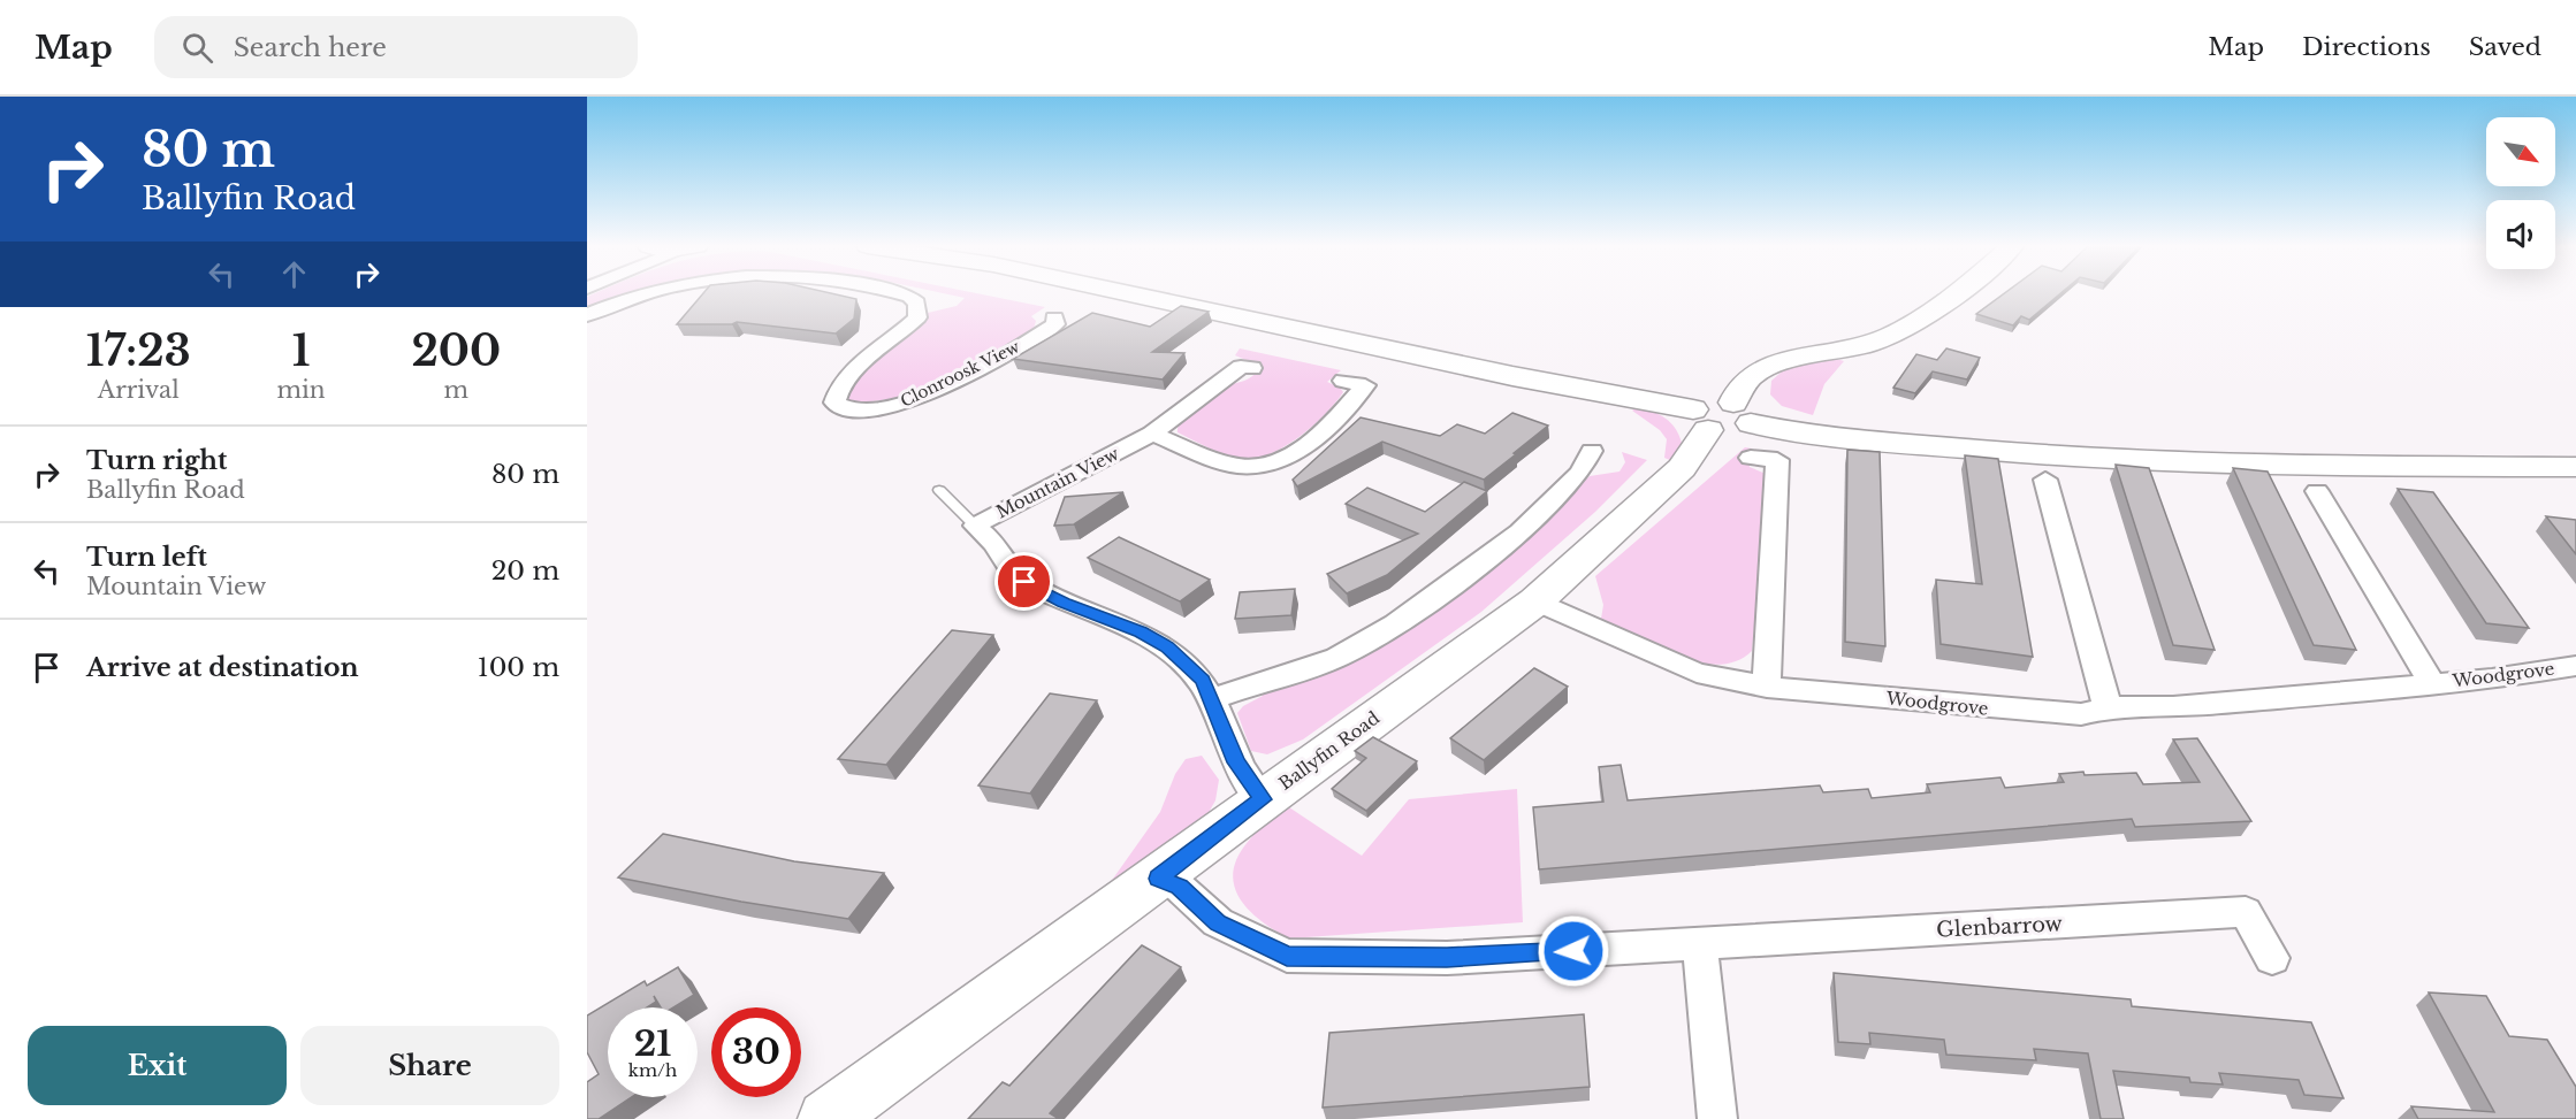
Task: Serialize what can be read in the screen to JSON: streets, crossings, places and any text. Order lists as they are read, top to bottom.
{
  "streets": {
    "street": [
      "Clonroosk View",
      "Mountain View",
      "Woodgrove",
      "Ballyfin Road",
      "Glenbarrow"
    ]
  },
  "crossings": [
    ["Mountain View", "Ballyfin Road"],
    ["Woodgrove", "Ballyfin Road"],
    ["Ballyfin Road", "Glenbarrow"]
  ],
  "north": "bottom right",
  "page": {
    "header": "Map",
    "search": "Search here",
    "nav": ["Map", "Directions", "Saved"],
    "turn": ["80 m", "Ballyfin Road"],
    "eta": [
      "17:23",
      "Arrival",
      "1",
      "min",
      "200",
      "m"
    ],
    "list": [
      {
        "name": "Turn right",
        "note": "Ballyfin Road",
        "value": "80 m"
      },
      {
        "name": "Turn left",
        "note": "Mountain View",
        "value": "20 m"
      },
      {
        "name": "Arrive at destination",
        "value": "100 m"
      }
    ],
    "speed": "21 km/h",
    "limit": "30",
    "buttons": ["Exit", "Share"]
  }
}
